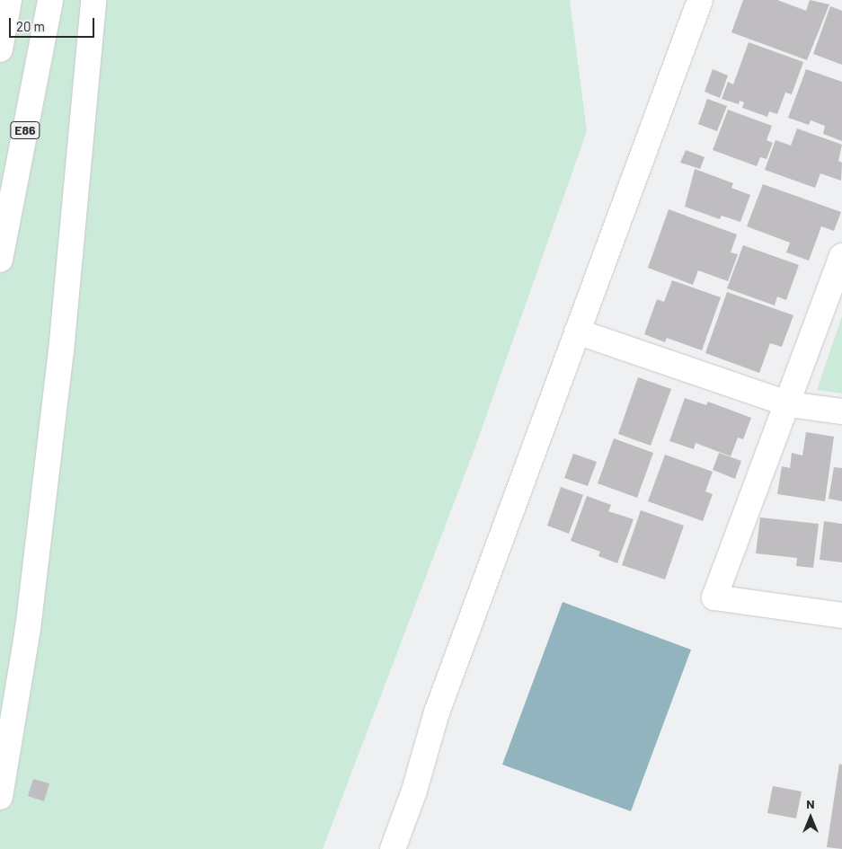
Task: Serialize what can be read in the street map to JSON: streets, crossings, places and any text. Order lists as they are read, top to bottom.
{
  "streets": {
    "main road": ["E86"]
  },
  "scale_bar": "20 m",
  "north": "top"
}
